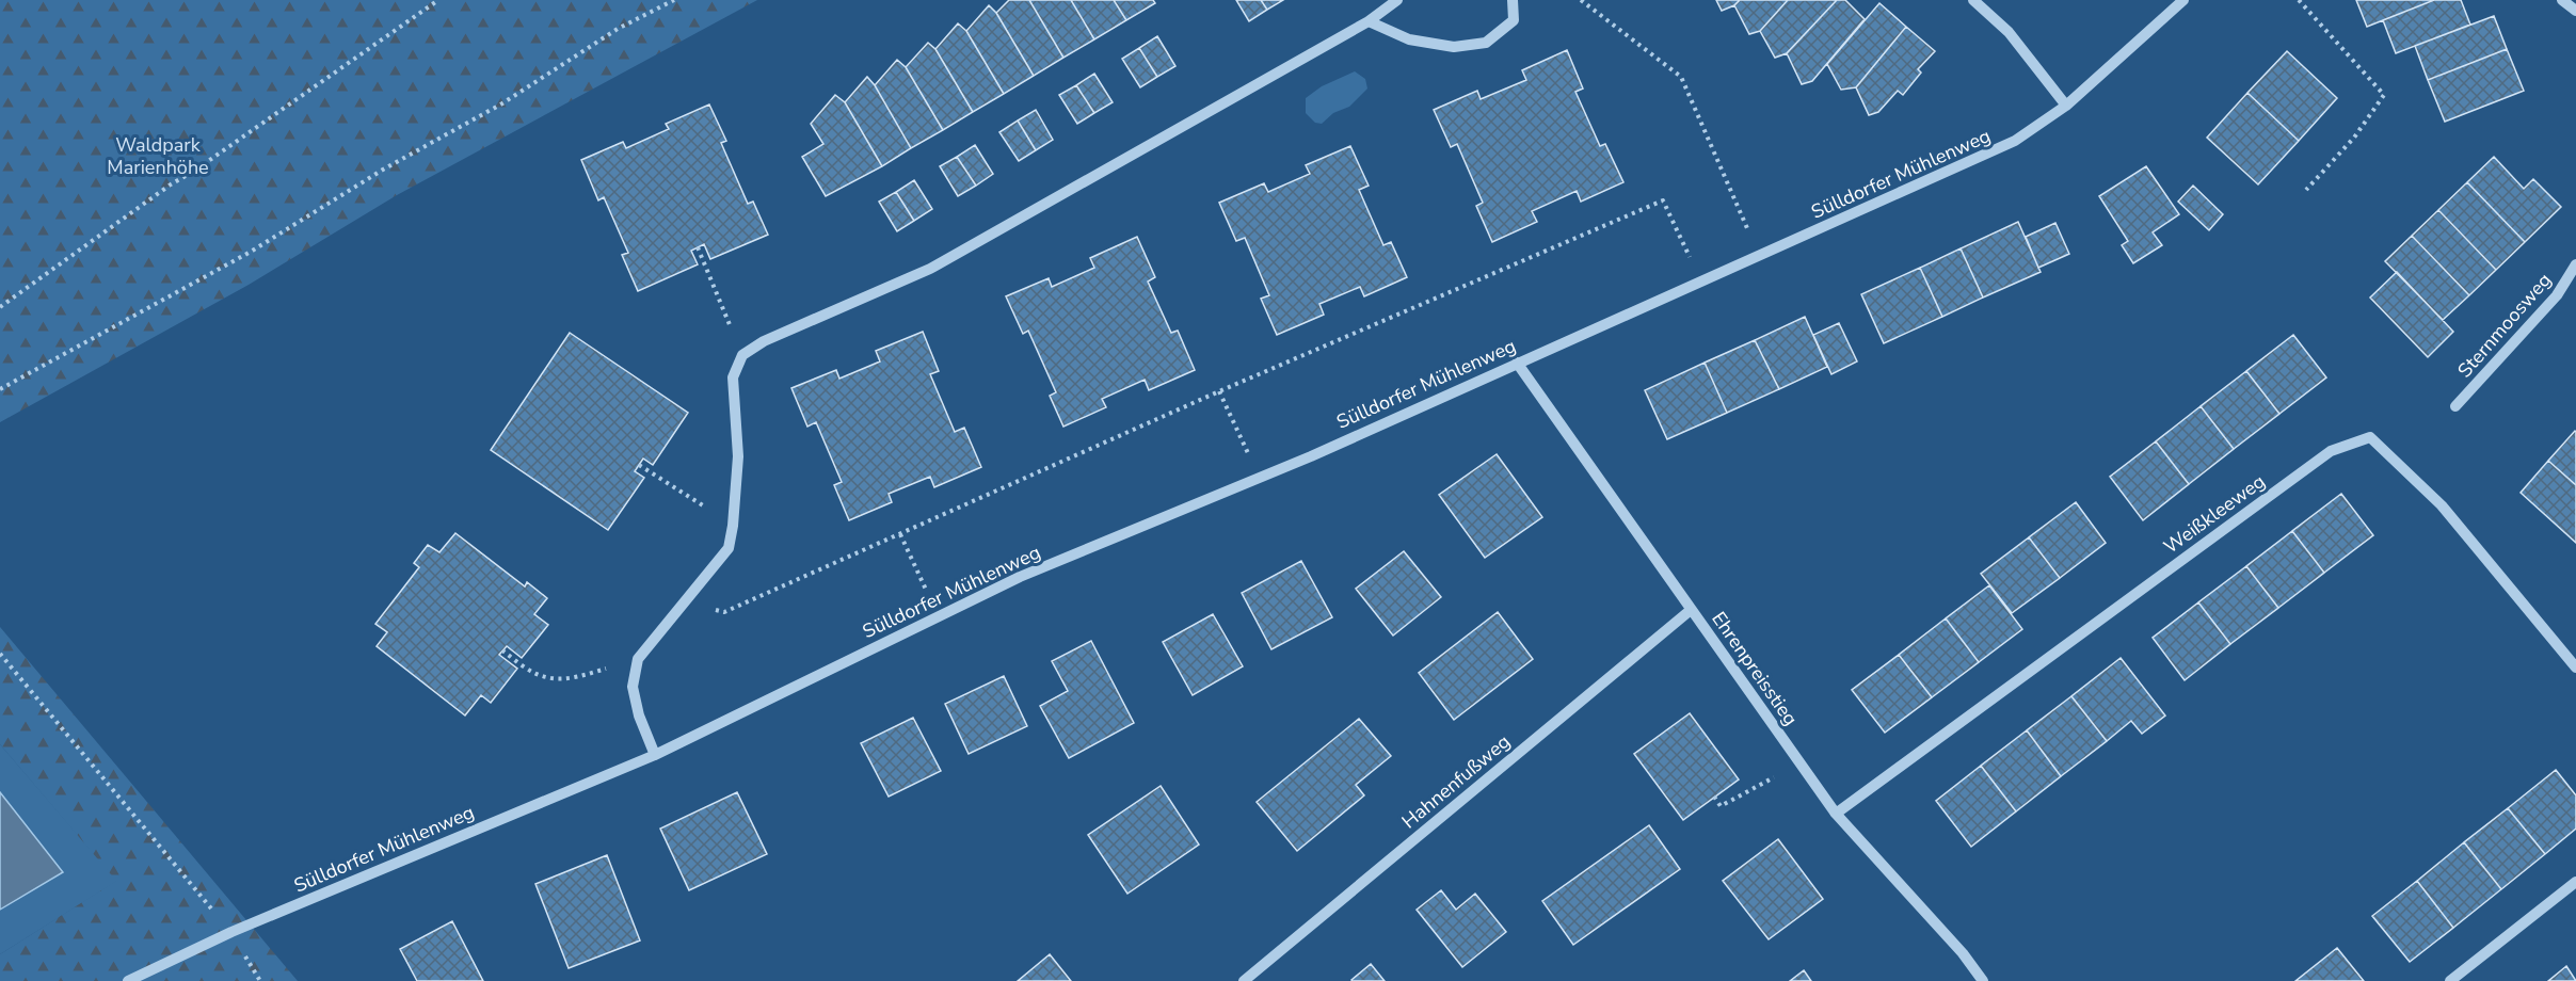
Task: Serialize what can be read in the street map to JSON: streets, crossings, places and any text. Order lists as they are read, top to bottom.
{
  "streets": {
    "street": [
      "Sülldorfer Mühlenweg",
      "Sternmoosweg",
      "Weißkleeweg",
      "Ehrenpreisstieg",
      "Hahnenfußweg"
    ]
  },
  "crossings": [
    ["Sülldorfer Mühlenweg", "Ehrenpreisstieg"],
    ["Weißkleeweg", "Ehrenpreisstieg"],
    ["Ehrenpreisstieg", "Hahnenfußweg"]
  ],
  "parks": ["Waldpark Marienhöhe"]
}
